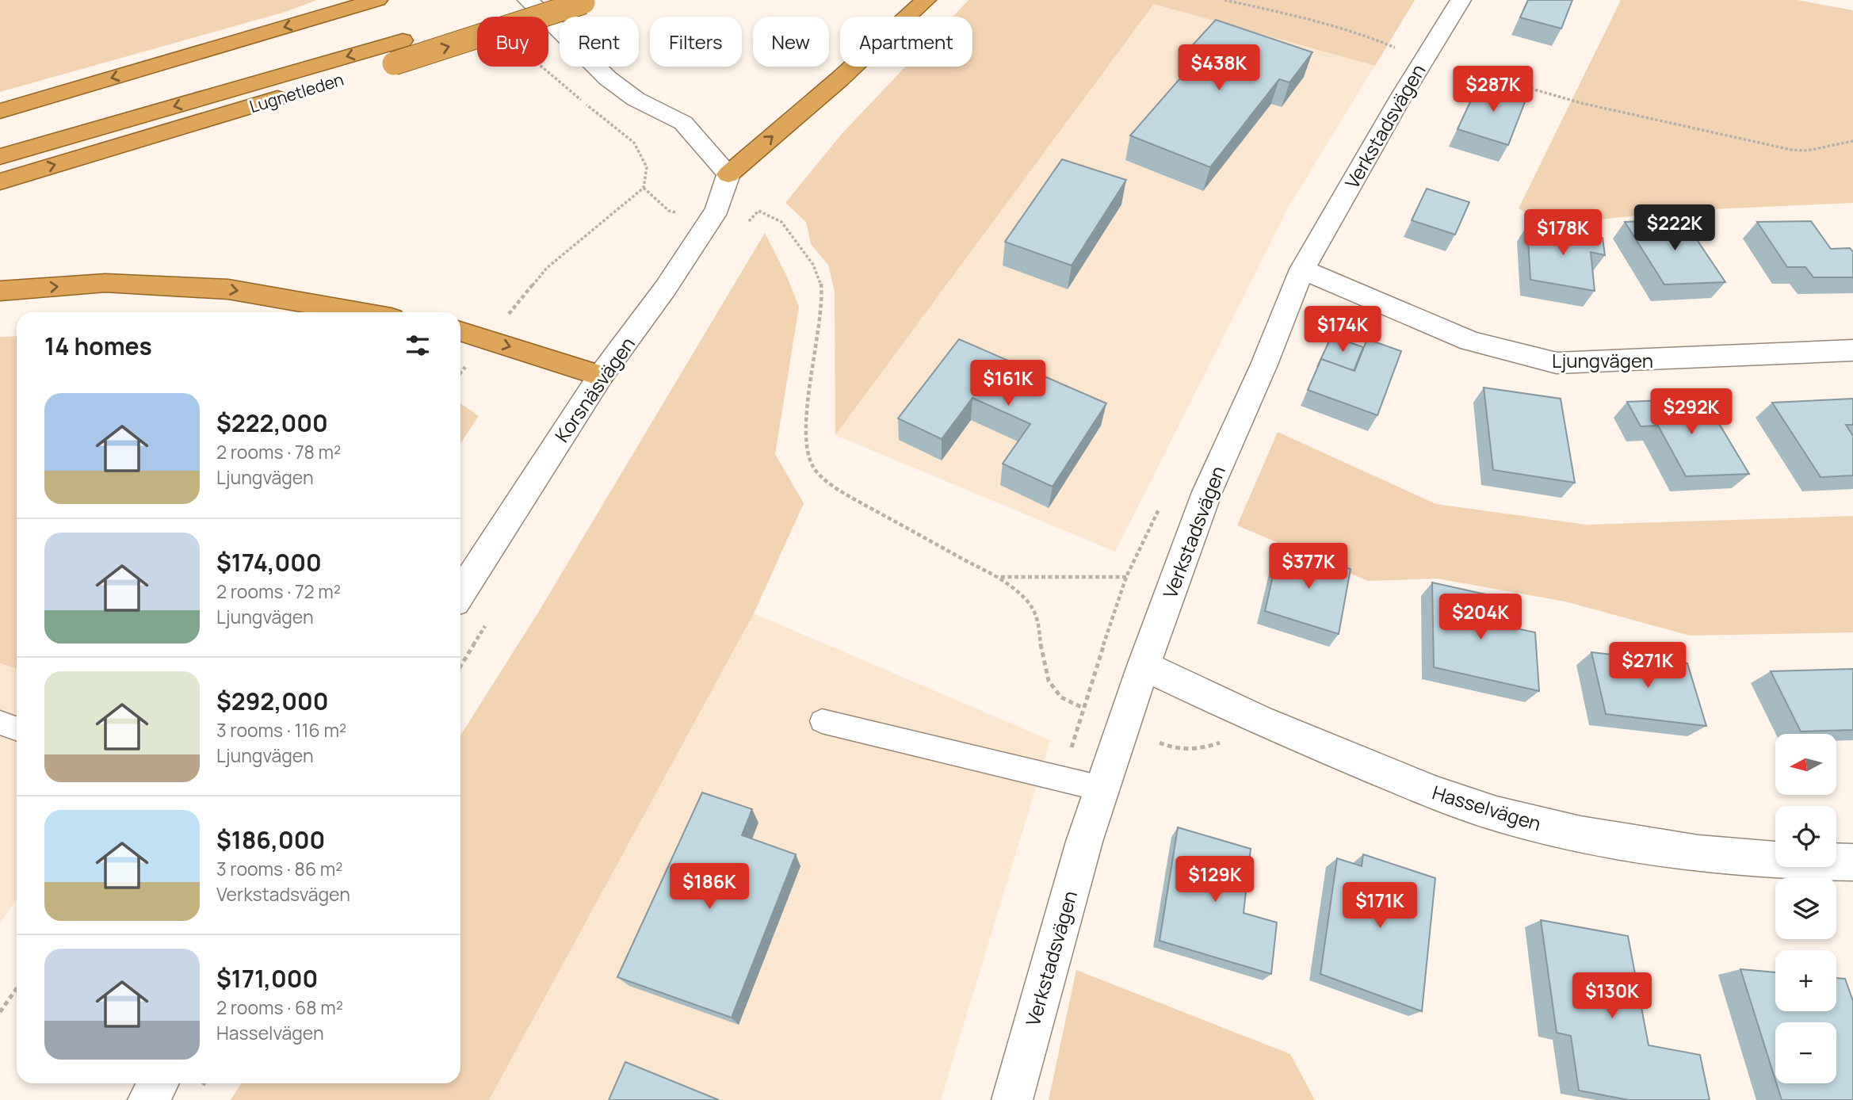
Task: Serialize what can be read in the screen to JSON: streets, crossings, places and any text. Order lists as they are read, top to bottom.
{
  "streets": {
    "highway": ["Lugnetleden"],
    "street": [
      "Verkstadsvägen",
      "Ljungvägen",
      "Korsnäsvägen",
      "Hasselvägen"
    ]
  },
  "crossings": [
    ["Verkstadsvägen", "Ljungvägen"],
    ["Verkstadsvägen", "Hasselvägen"]
  ],
  "north": "left",
  "page": {
    "chip": [
      "Buy",
      "Rent",
      "Filters",
      "New",
      "Apartment"
    ],
    "price": [
      "$438K",
      "$287K",
      "$222K",
      "$178K",
      "$174K",
      "$161K",
      "$292K",
      "$377K",
      "$204K",
      "$271K",
      "$129K",
      "$186K",
      "$171K",
      "$130K"
    ],
    "heading": "14 homes",
    "list": [
      {
        "name": "$222,000",
        "note": "2 rooms · 78 m² · Ljungvägen"
      },
      {
        "name": "$174,000",
        "note": "2 rooms · 72 m² · Ljungvägen"
      },
      {
        "name": "$292,000",
        "note": "3 rooms · 116 m² · Ljungvägen"
      },
      {
        "name": "$186,000",
        "note": "3 rooms · 86 m² · Verkstadsvägen"
      },
      {
        "name": "$171,000",
        "note": "2 rooms · 68 m² · Hasselvägen"
      }
    ],
    "map_buttons": ["+", "−"]
  }
}
